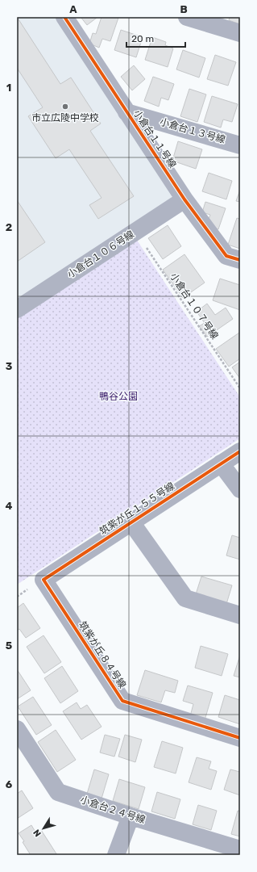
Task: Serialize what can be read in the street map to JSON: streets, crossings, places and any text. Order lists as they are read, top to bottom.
{
  "streets": {
    "street": [
      "小倉台１３号線",
      "小倉台１１号線",
      "小倉台１０６号線",
      "筑紫が丘１５５号線",
      "筑紫が丘８４号線",
      "小倉台２４号線"
    ],
    "path": ["小倉台１０７号線"]
  },
  "crossings": [
    ["小倉台１３号線", "小倉台１１号線"],
    ["小倉台１１号線", "小倉台１０６号線"],
    ["小倉台１０６号線", "小倉台１０７号線"],
    ["筑紫が丘１５５号線", "筑紫が丘８４号線"]
  ],
  "parks": ["鴨谷公園"],
  "places": ["市立広陵中学校"],
  "scale_bar": "20 m",
  "north": "bottom left",
  "grid": {
    "columns": ["A", "B"],
    "rows": [
      "1",
      "2",
      "3",
      "4",
      "5",
      "6"
    ]
  }
}
